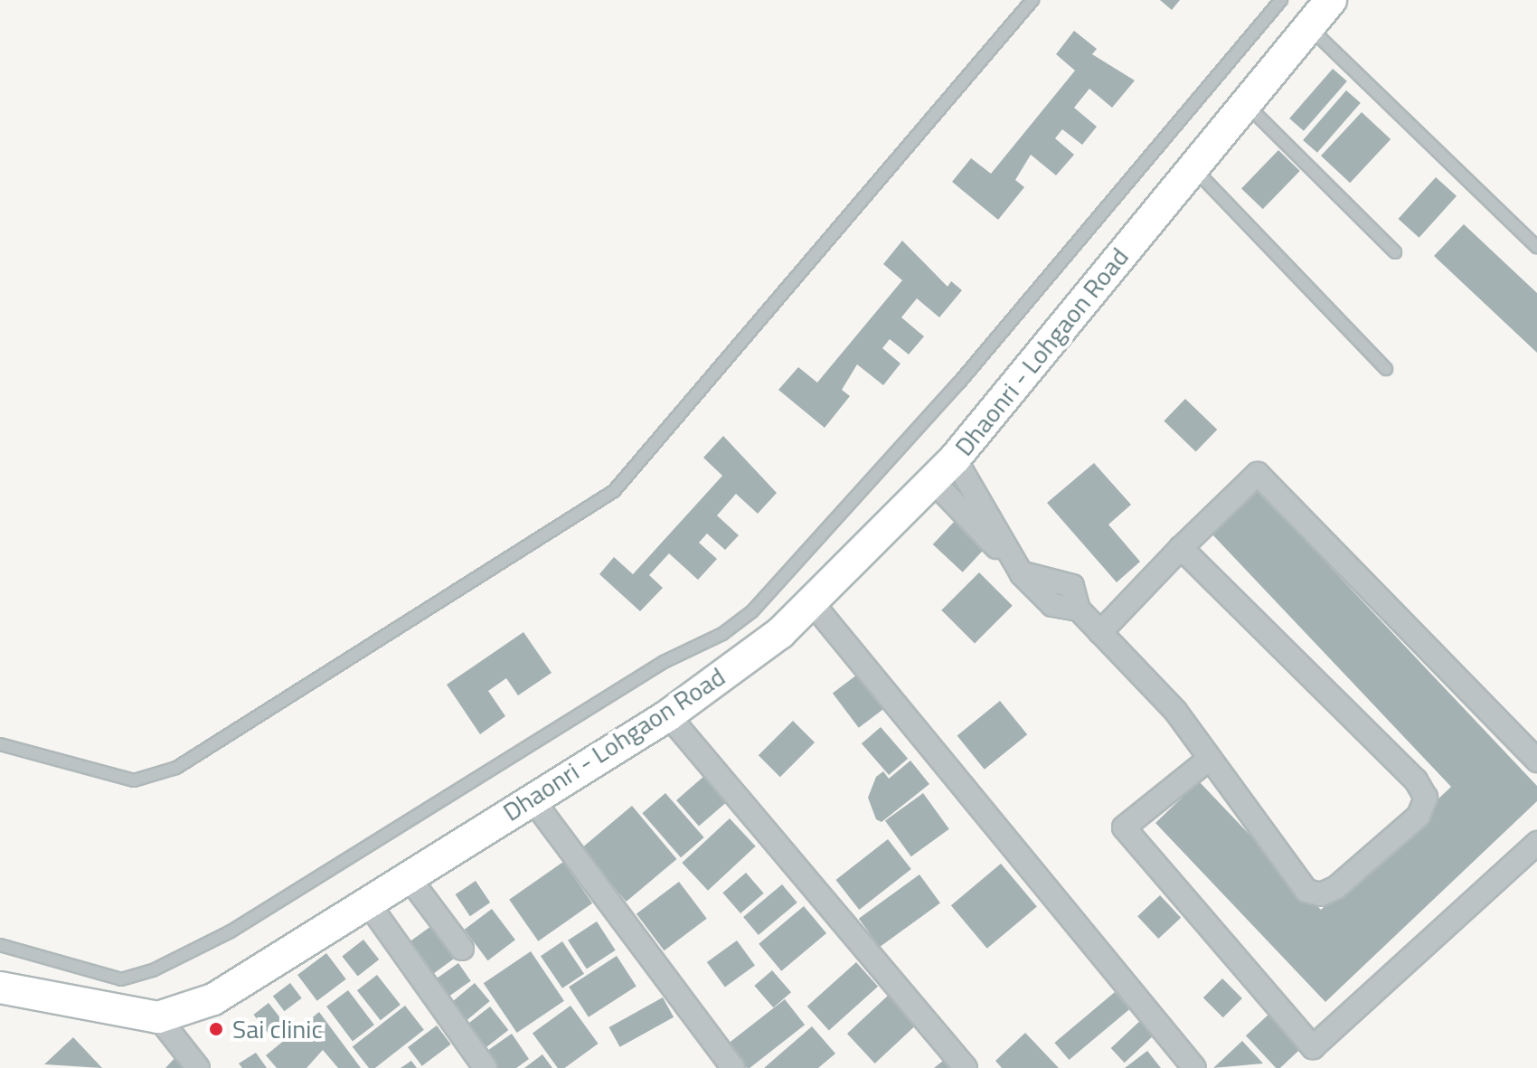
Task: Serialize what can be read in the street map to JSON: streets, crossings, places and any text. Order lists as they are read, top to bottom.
{
  "streets": {
    "main road": ["Dhaonri - Lohgaon Road"]
  },
  "places": ["Sai clinic"]
}
